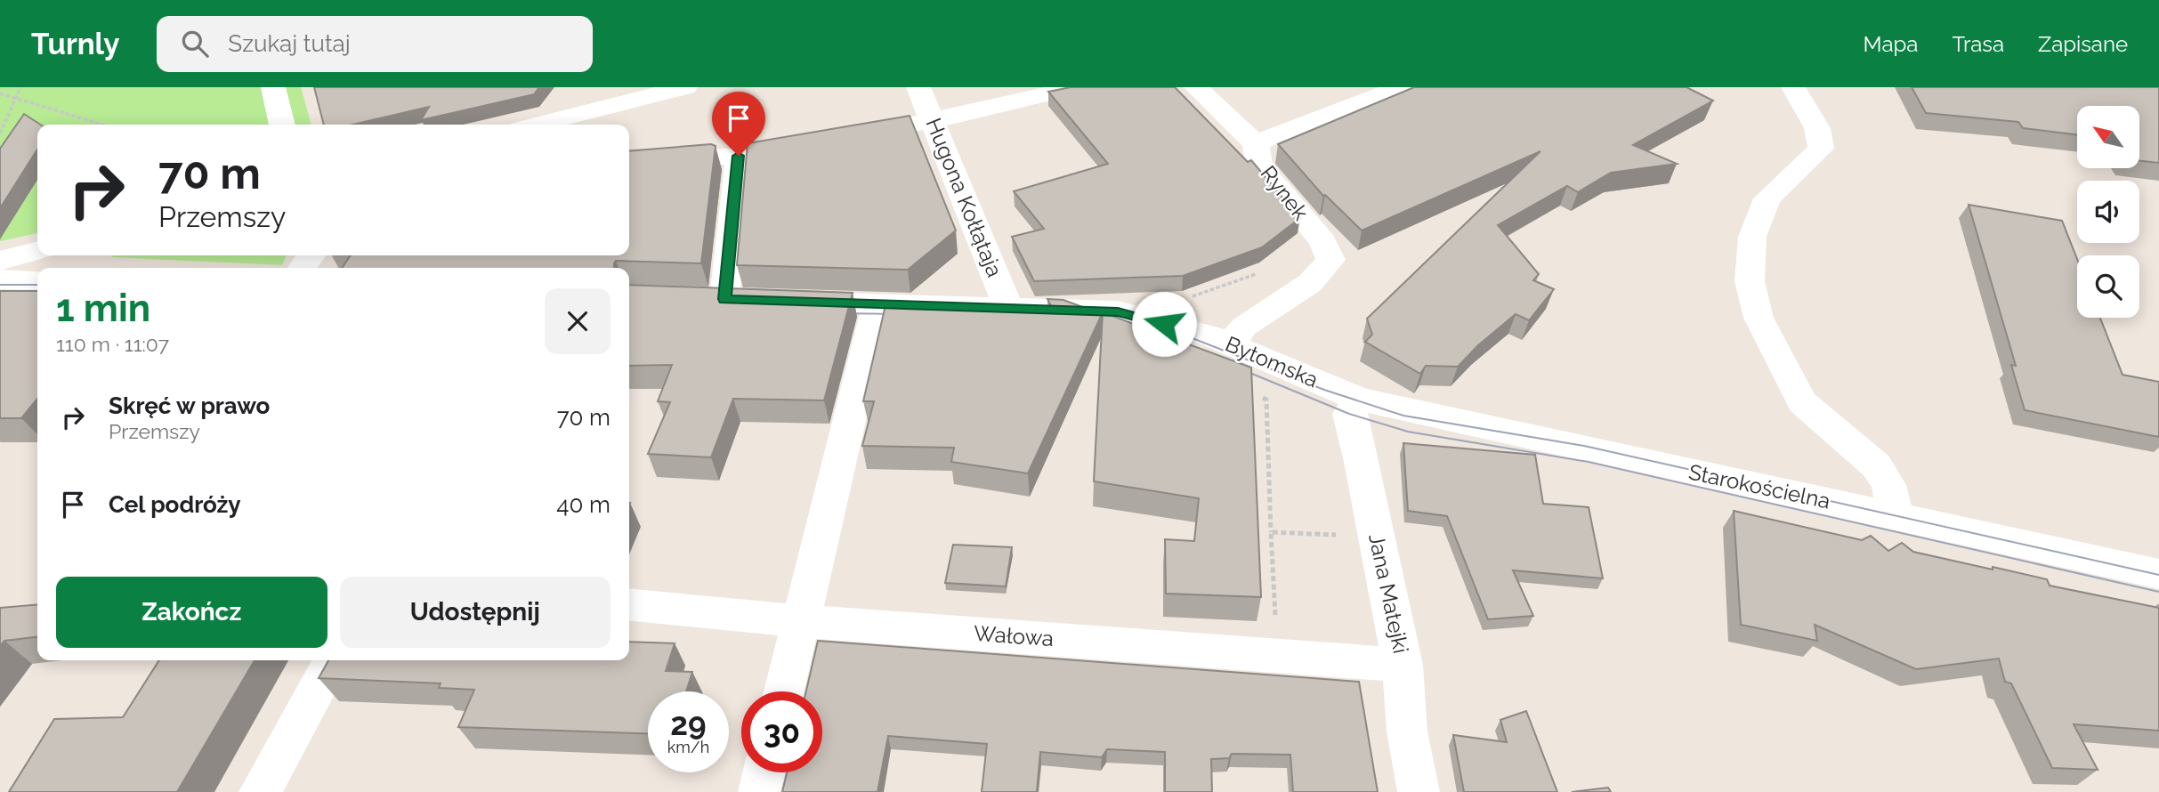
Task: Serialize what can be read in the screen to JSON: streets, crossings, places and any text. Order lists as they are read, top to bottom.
{
  "streets": {
    "street": [
      "Rynek",
      "Hugona Kołłątaja",
      "Bytomska",
      "Starokościelna",
      "Jana Matejki",
      "Wałowa"
    ]
  },
  "crossings": [
    ["Rynek", "Bytomska"],
    ["Hugona Kołłątaja", "Bytomska"],
    ["Bytomska", "Starokościelna"],
    ["Bytomska", "Jana Matejki"],
    ["Starokościelna", "Jana Matejki"],
    ["Jana Matejki", "Wałowa"]
  ],
  "north": "top left",
  "page": {
    "header": "Turnly",
    "search": "Szukaj tutaj",
    "nav": ["Mapa", "Trasa", "Zapisane"],
    "turn": ["70 m", "Przemszy"],
    "heading": ["1 min", "110 m · 11:07"],
    "list": [
      {
        "name": "Skręć w prawo",
        "note": "Przemszy",
        "value": "70 m"
      },
      {
        "name": "Cel podróży",
        "value": "40 m"
      }
    ],
    "buttons": ["Zakończ", "Udostępnij"],
    "speed": "29 km/h",
    "limit": "30"
  }
}
